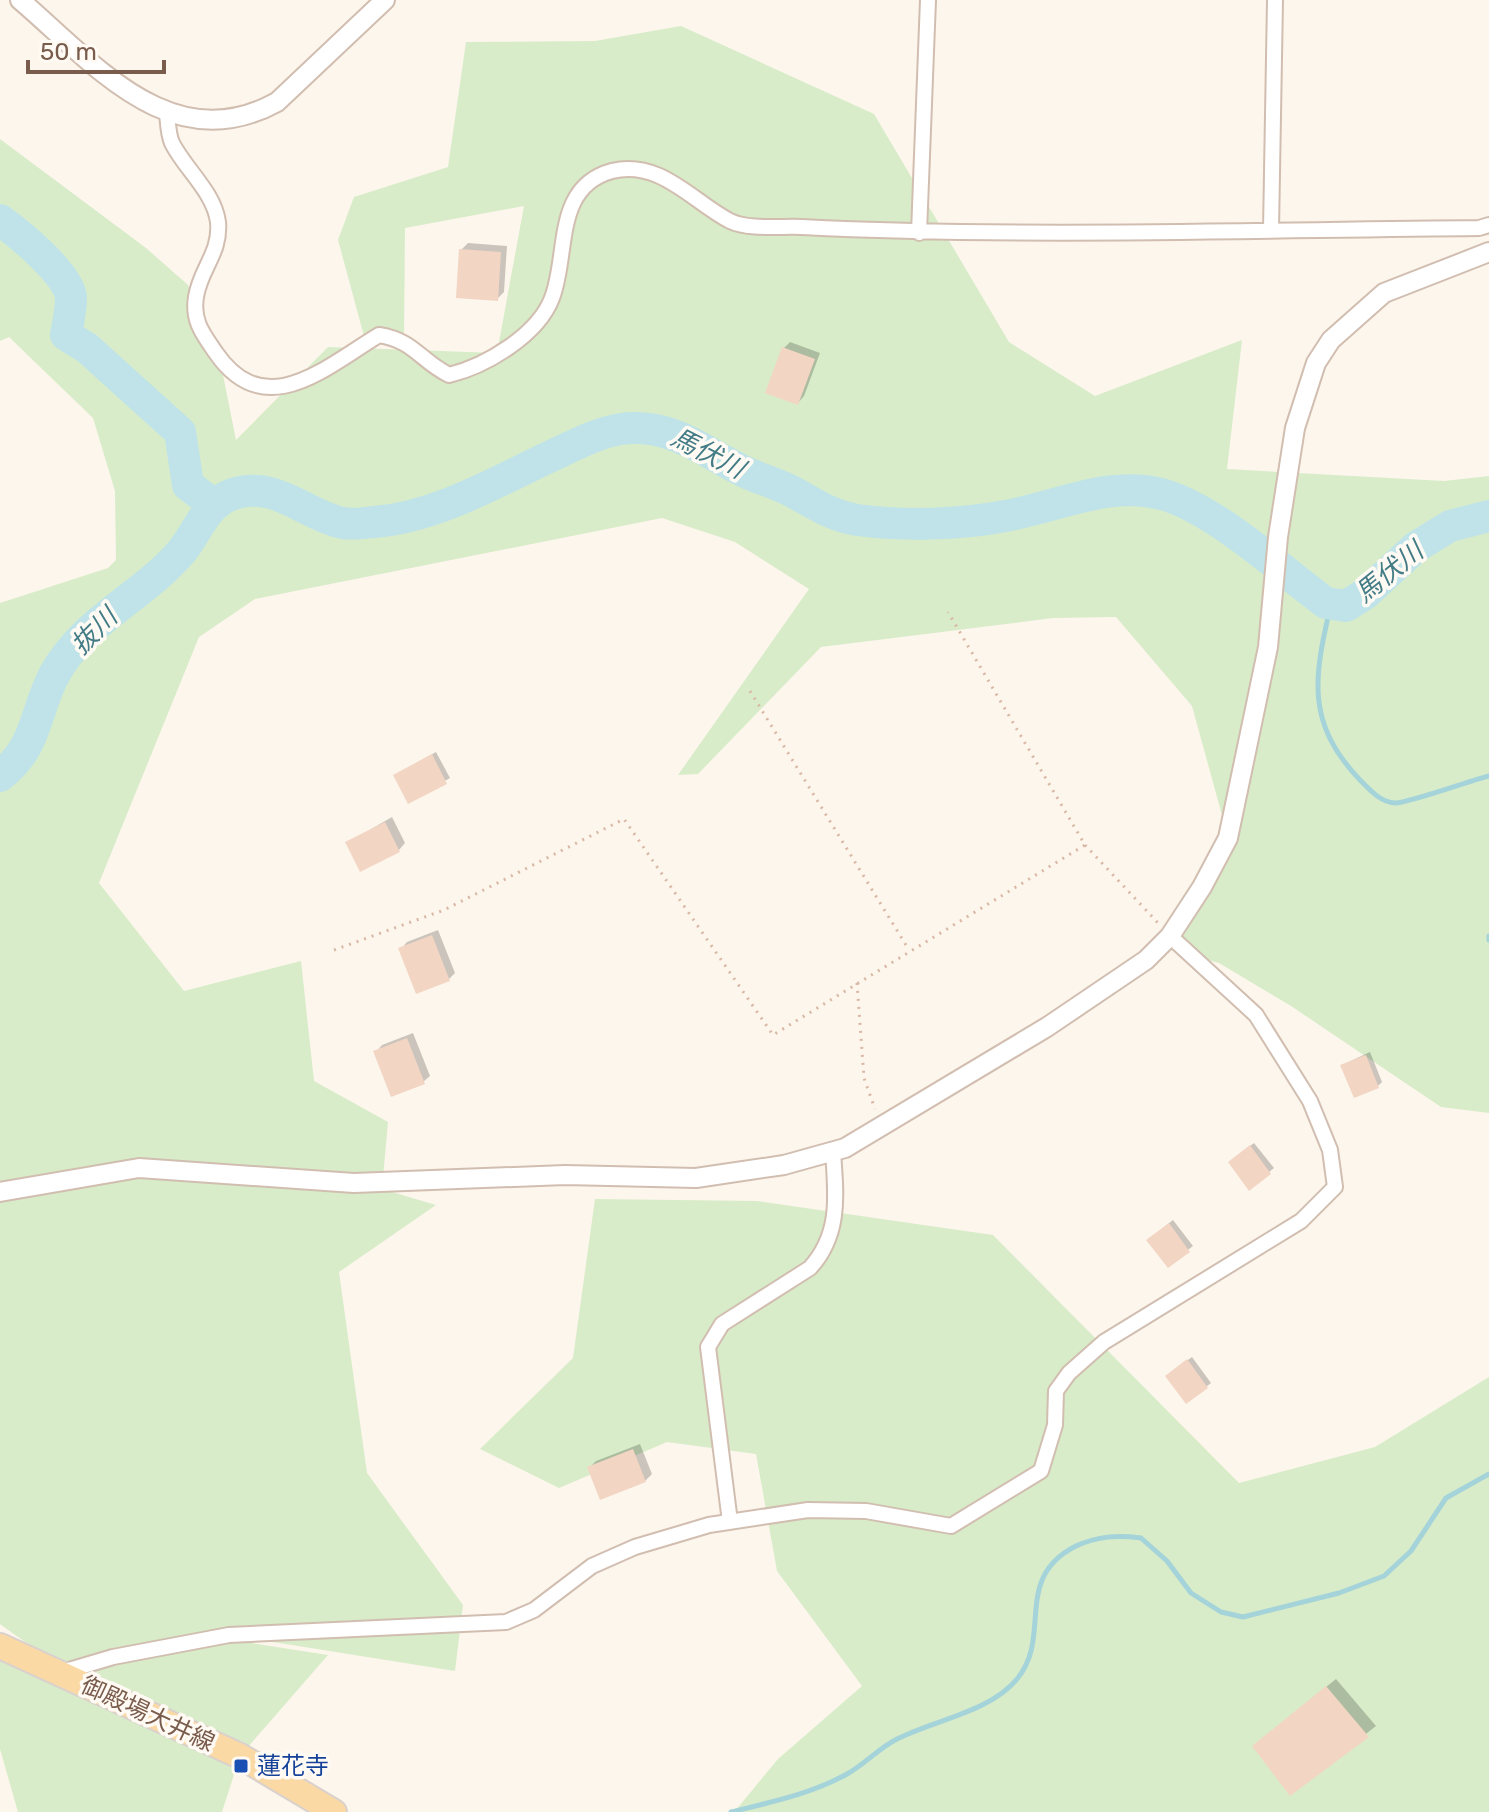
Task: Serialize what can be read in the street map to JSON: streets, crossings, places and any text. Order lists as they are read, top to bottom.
{
  "streets": {
    "main road": ["御殿場大井線"]
  },
  "water": ["馬伏川", "抜川"],
  "places": {
    "transit": ["蓮花寺"]
  },
  "scale_bar": "50 m"
}
